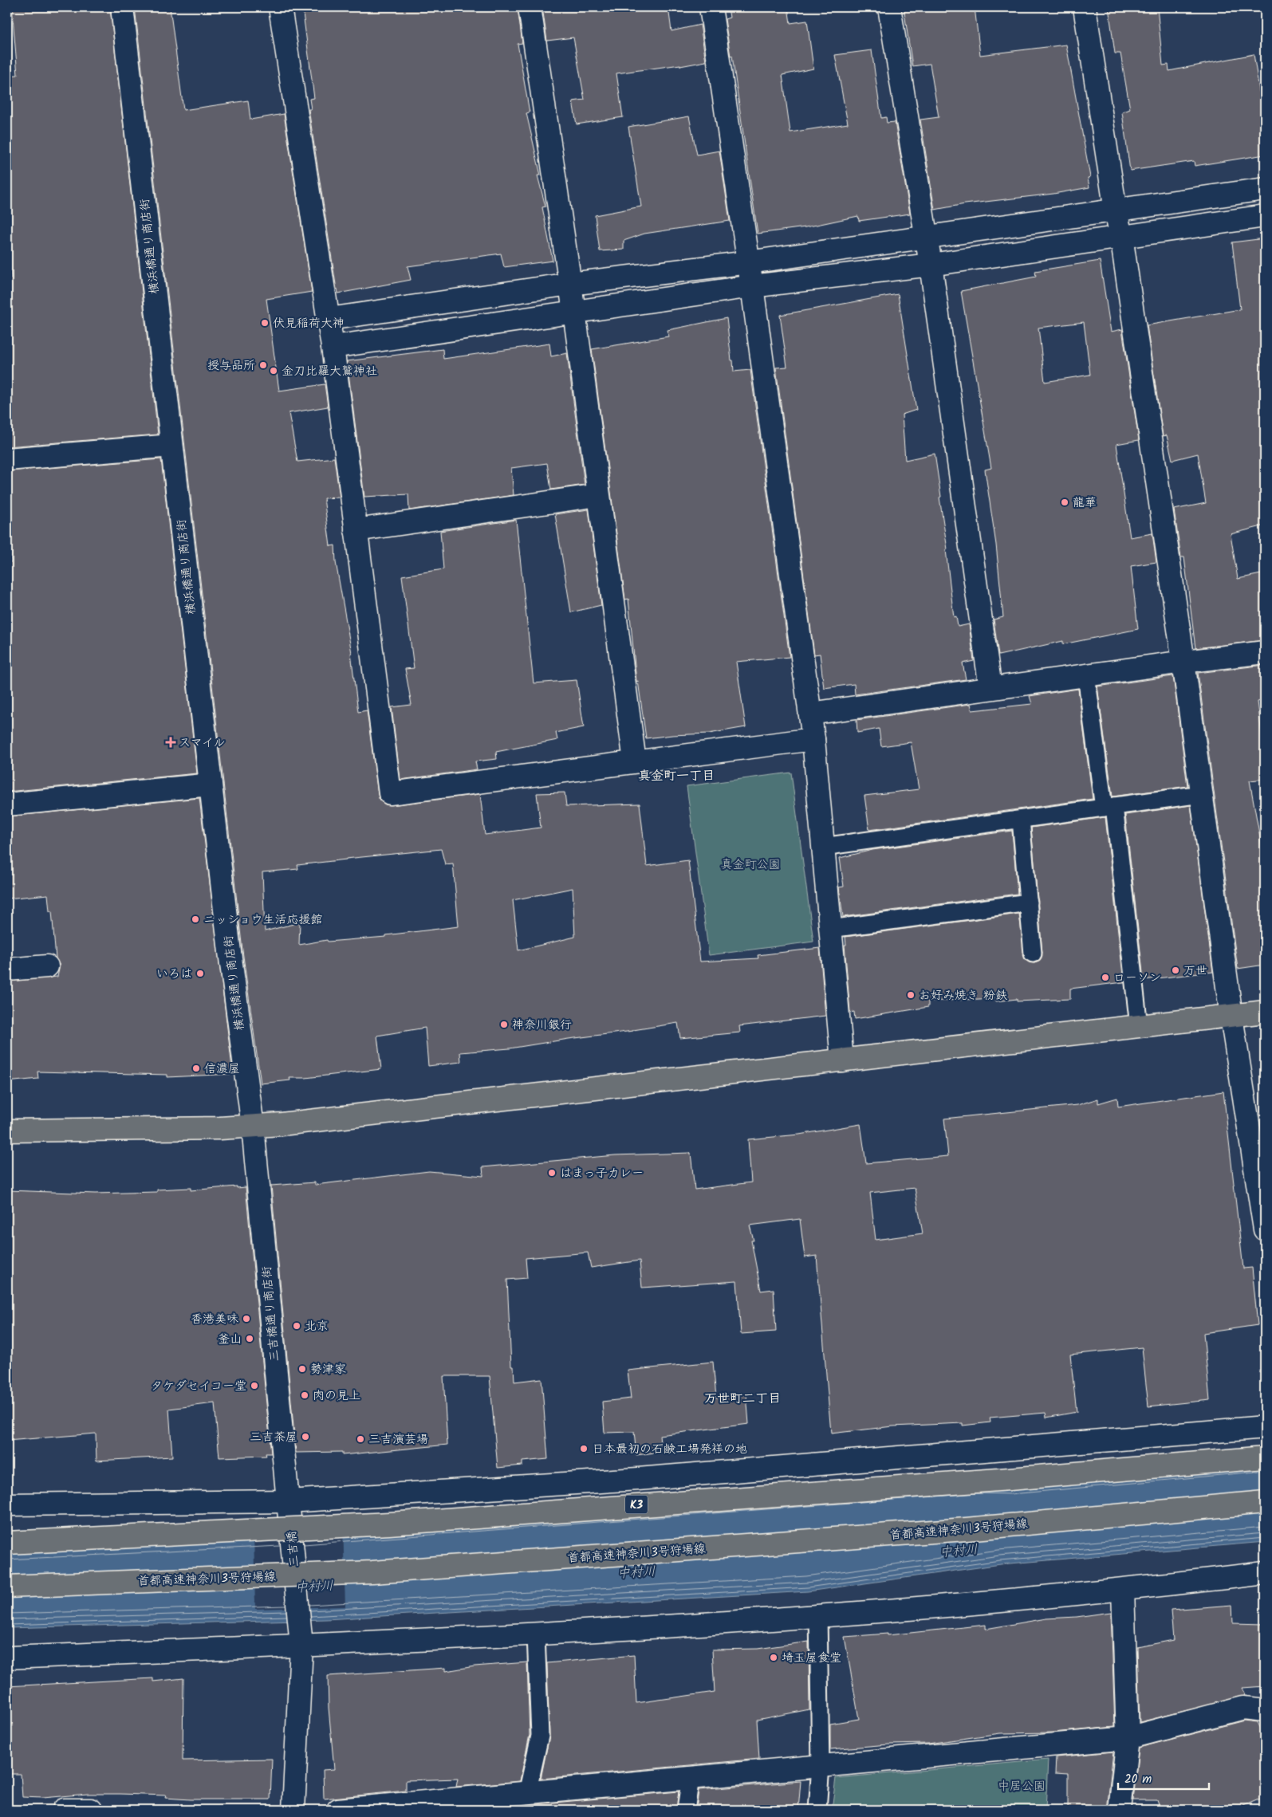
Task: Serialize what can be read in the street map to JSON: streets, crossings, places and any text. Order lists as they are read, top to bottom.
{
  "streets": {
    "main road": ["K3", "首都高速神奈川3号狩場線"],
    "street": ["横浜橋通り商店街", "三吉橋通り商店街", "三吉橋"]
  },
  "crossings": [
    ["横浜橋通り商店街", "三吉橋通り商店街"],
    ["三吉橋通り商店街", "三吉橋"]
  ],
  "districts": ["真金町一丁目", "万世町二丁目"],
  "water": ["中村川"],
  "parks": ["真金町公園", "中居公園"],
  "places": {
    "other": [
      "伏見稲荷大神",
      "授与品所",
      "金刀比羅大鷲神社",
      "龍華",
      "ニッショウ生活応援館",
      "万世",
      "いろは",
      "ローソン",
      "お好み焼き 粉鉄",
      "神奈川銀行",
      "信濃屋",
      "はまっ子カレー",
      "香港美味",
      "北京",
      "釜山",
      "勢津家",
      "タケダセイコー堂",
      "肉の見上",
      "三吉茶屋",
      "三吉演芸場",
      "日本最初の石鹸工場発祥の地",
      "埼玉屋食堂"
    ],
    "health": ["スマイル"]
  },
  "scale_bar": "20 m"
}
